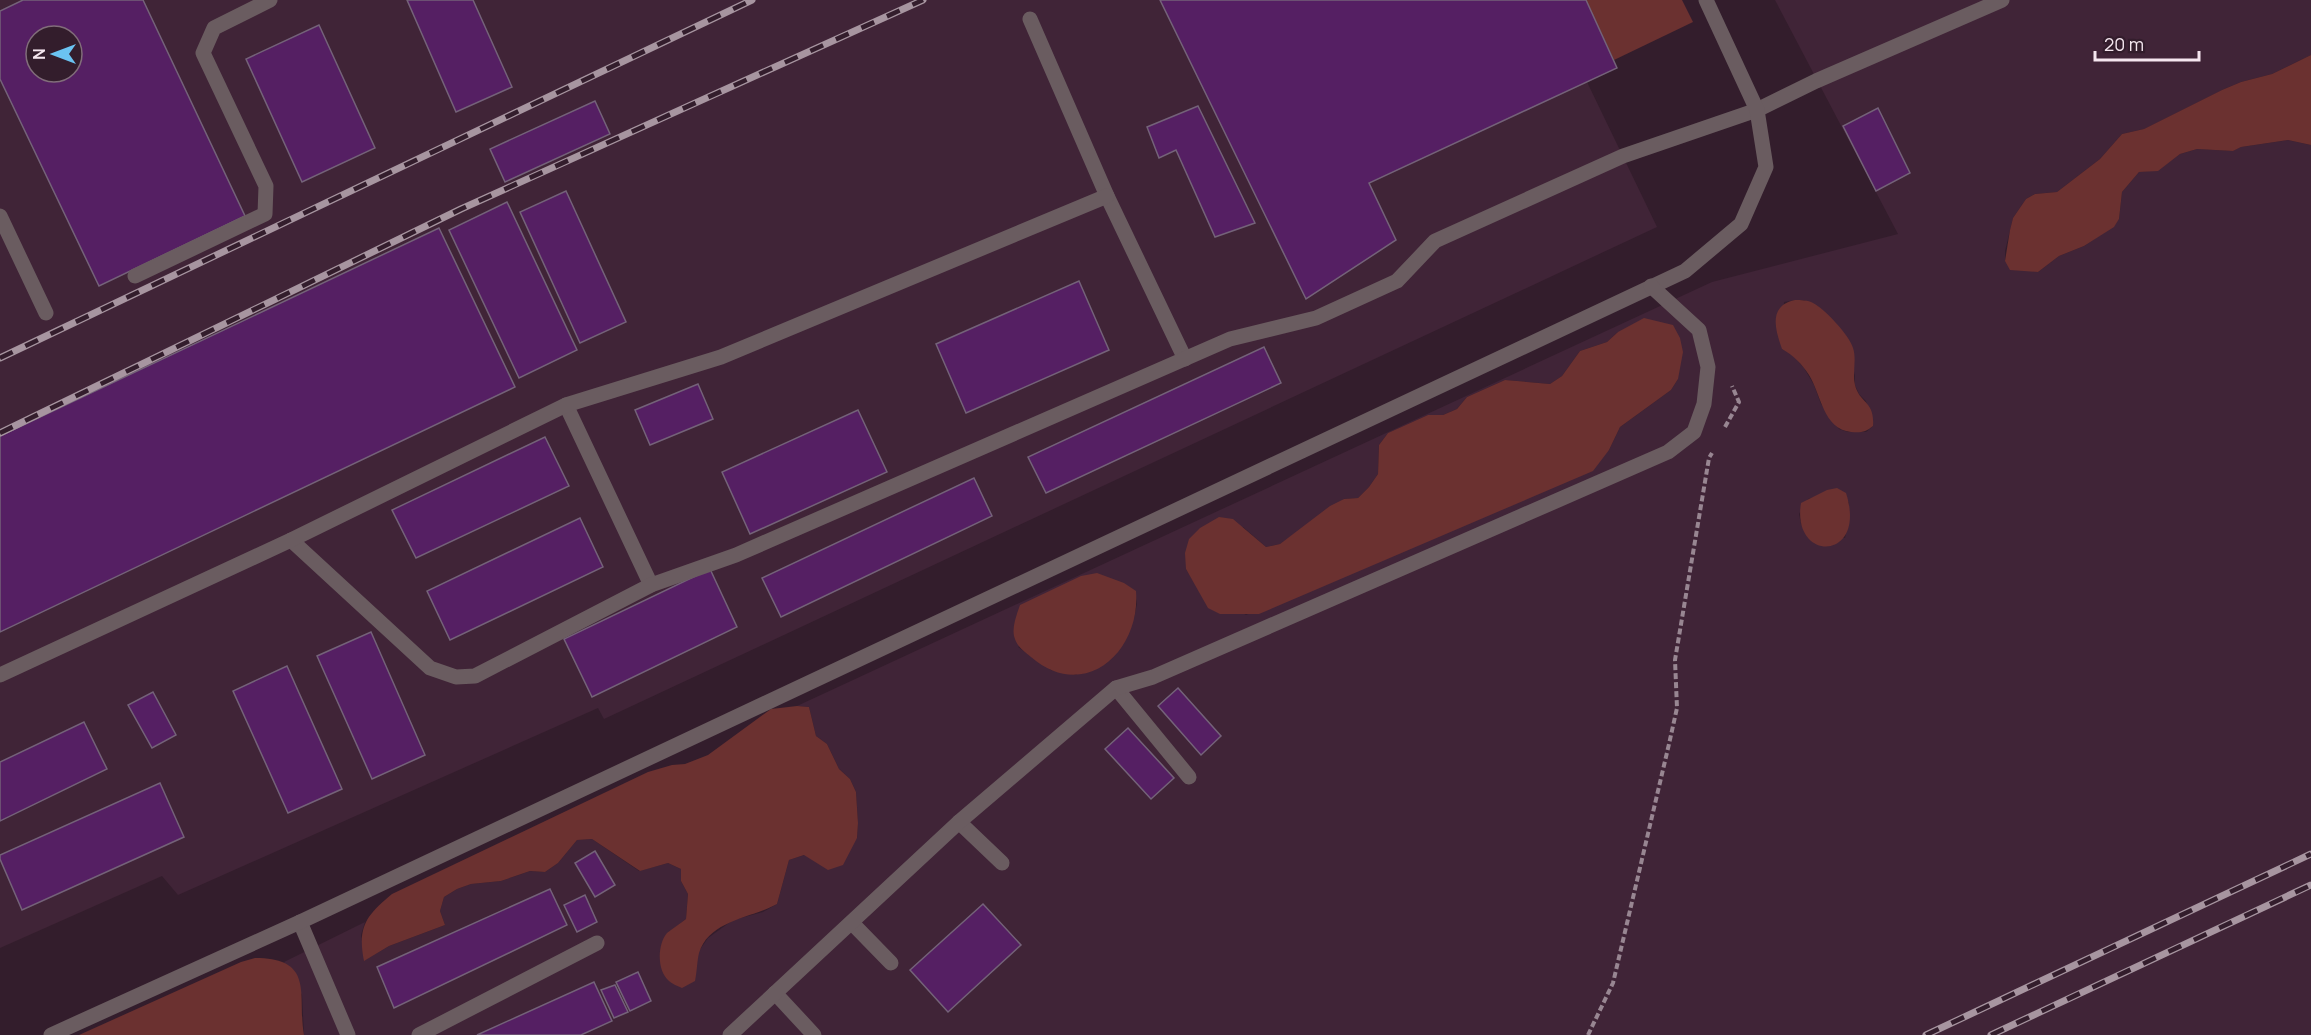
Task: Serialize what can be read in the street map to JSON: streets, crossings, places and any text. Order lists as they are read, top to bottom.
{
  "scale_bar": "20 m",
  "north": "left"
}
